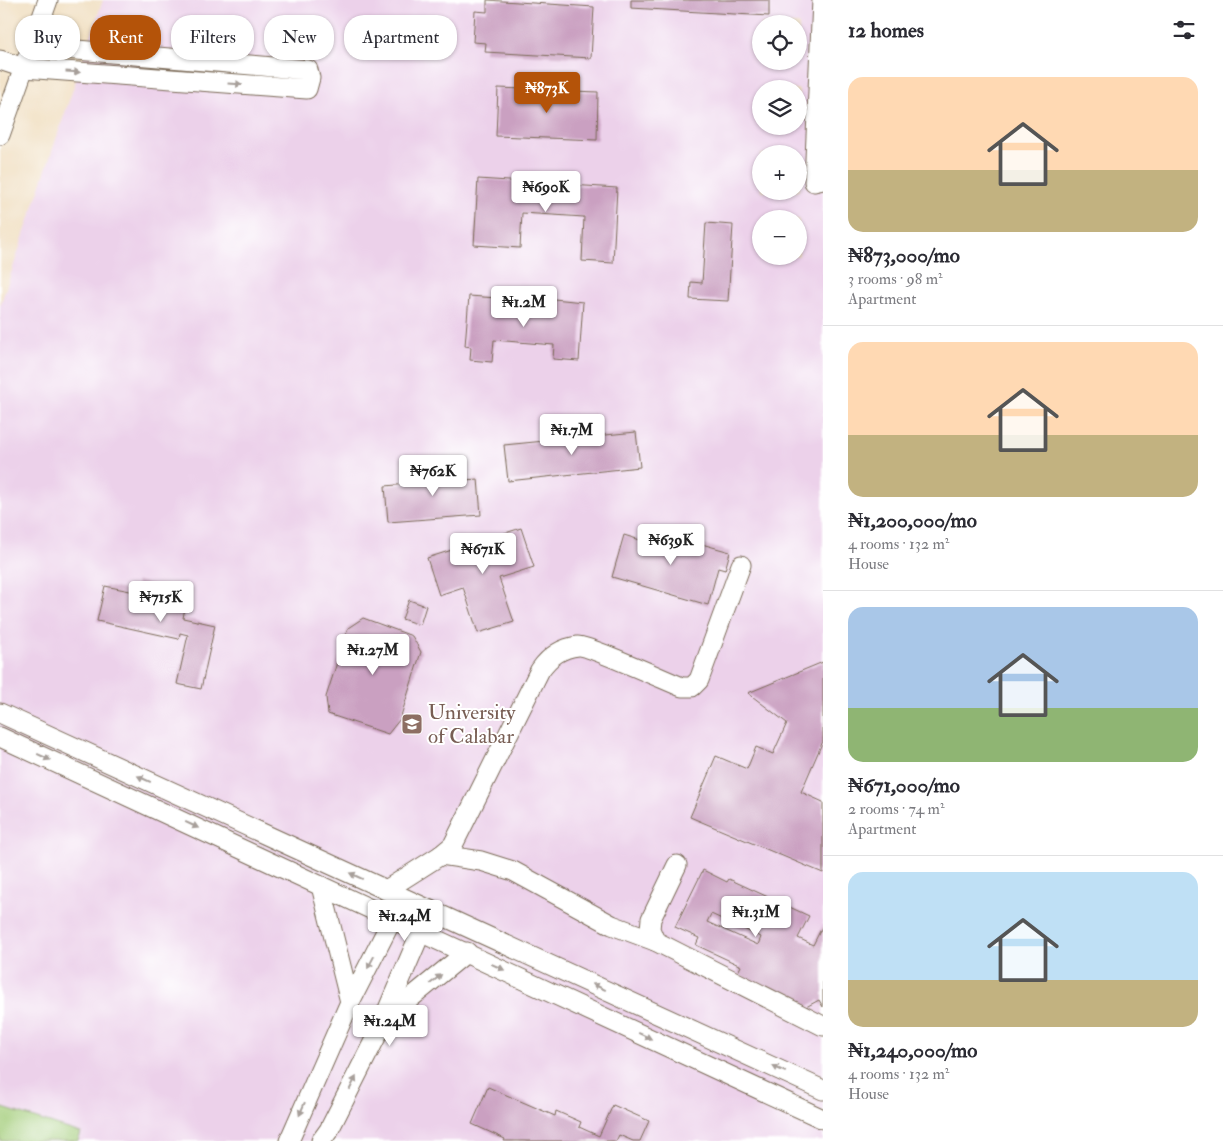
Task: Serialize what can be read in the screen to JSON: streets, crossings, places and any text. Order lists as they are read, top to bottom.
{
  "places": {
    "school or university": ["University of Calabar"]
  },
  "page": {
    "heading": "12 homes",
    "map_buttons": ["+", "−"],
    "chip": [
      "Buy",
      "Rent",
      "Filters",
      "New",
      "Apartment"
    ],
    "list": [
      {
        "name": "₦873,000/mo",
        "note": "3 rooms · 98 m² · Apartment"
      },
      {
        "name": "₦1,200,000/mo",
        "note": "4 rooms · 132 m² · House"
      },
      {
        "name": "₦671,000/mo",
        "note": "2 rooms · 74 m² · Apartment"
      },
      {
        "name": "₦1,240,000/mo",
        "note": "4 rooms · 132 m² · House"
      }
    ],
    "price": [
      "₦873K",
      "₦690K",
      "₦1.2M",
      "₦1.7M",
      "₦762K",
      "₦639K",
      "₦671K",
      "₦715K",
      "₦1.27M",
      "₦1.31M",
      "₦1.24M",
      "₦1.24M"
    ]
  }
}
